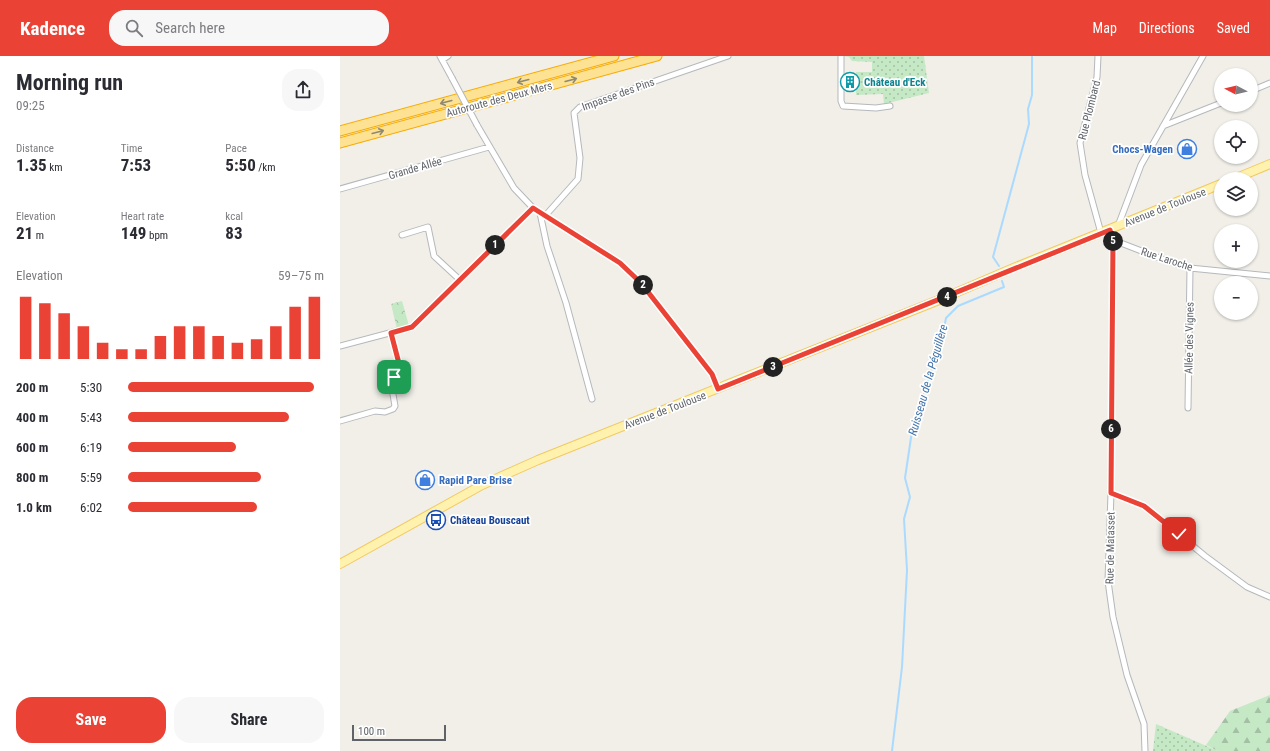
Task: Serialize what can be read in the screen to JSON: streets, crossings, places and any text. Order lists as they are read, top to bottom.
{
  "streets": {
    "highway": ["Autoroute des Deux Mers"],
    "main road": ["Avenue de Toulouse"],
    "street": [
      "Impasse des Pins",
      "Rue Plombard",
      "Grande Allée",
      "Rue Laroche",
      "Allée des Vignes",
      "Rue de Matasset"
    ]
  },
  "crossings": [
    ["Rue Plombard", "Avenue de Toulouse"],
    ["Avenue de Toulouse", "Rue de Matasset"],
    ["Rue Laroche", "Allée des Vignes"],
    ["Rue Laroche", "Rue de Matasset"]
  ],
  "water": ["Ruisseau de la Péguillère"],
  "places": {
    "building": ["Château d'Eck"],
    "shop": ["Chocs-Wagen", "Rapid Pare Brise"],
    "bus stop": ["Château Bouscaut"]
  },
  "scale_bar": "100 m",
  "north": "left",
  "page": {
    "header": "Kadence",
    "search": "Search here",
    "nav": ["Map", "Directions", "Saved"],
    "heading": ["Morning run", "09:25"],
    "map_buttons": ["+", "−"],
    "stats": [
      ["Distance", "1.35 km"],
      ["Time", "7:53"],
      ["Pace", "5:50 /km"],
      ["Elevation", "21 m"],
      ["Heart rate", "149 bpm"],
      ["kcal", "83"]
    ],
    "pins": [
      "5",
      "1",
      "2",
      "4",
      "3",
      "6"
    ],
    "chart": ["Elevation", "59–75 m"],
    "list": [
      {
        "name": "200 m",
        "note": "5:30"
      },
      {
        "name": "400 m",
        "note": "5:43"
      },
      {
        "name": "600 m",
        "note": "6:19"
      },
      {
        "name": "800 m",
        "note": "5:59"
      },
      {
        "name": "1.0 km",
        "note": "6:02"
      }
    ],
    "buttons": ["Save", "Share"],
    "scale": "100 m"
  }
}
